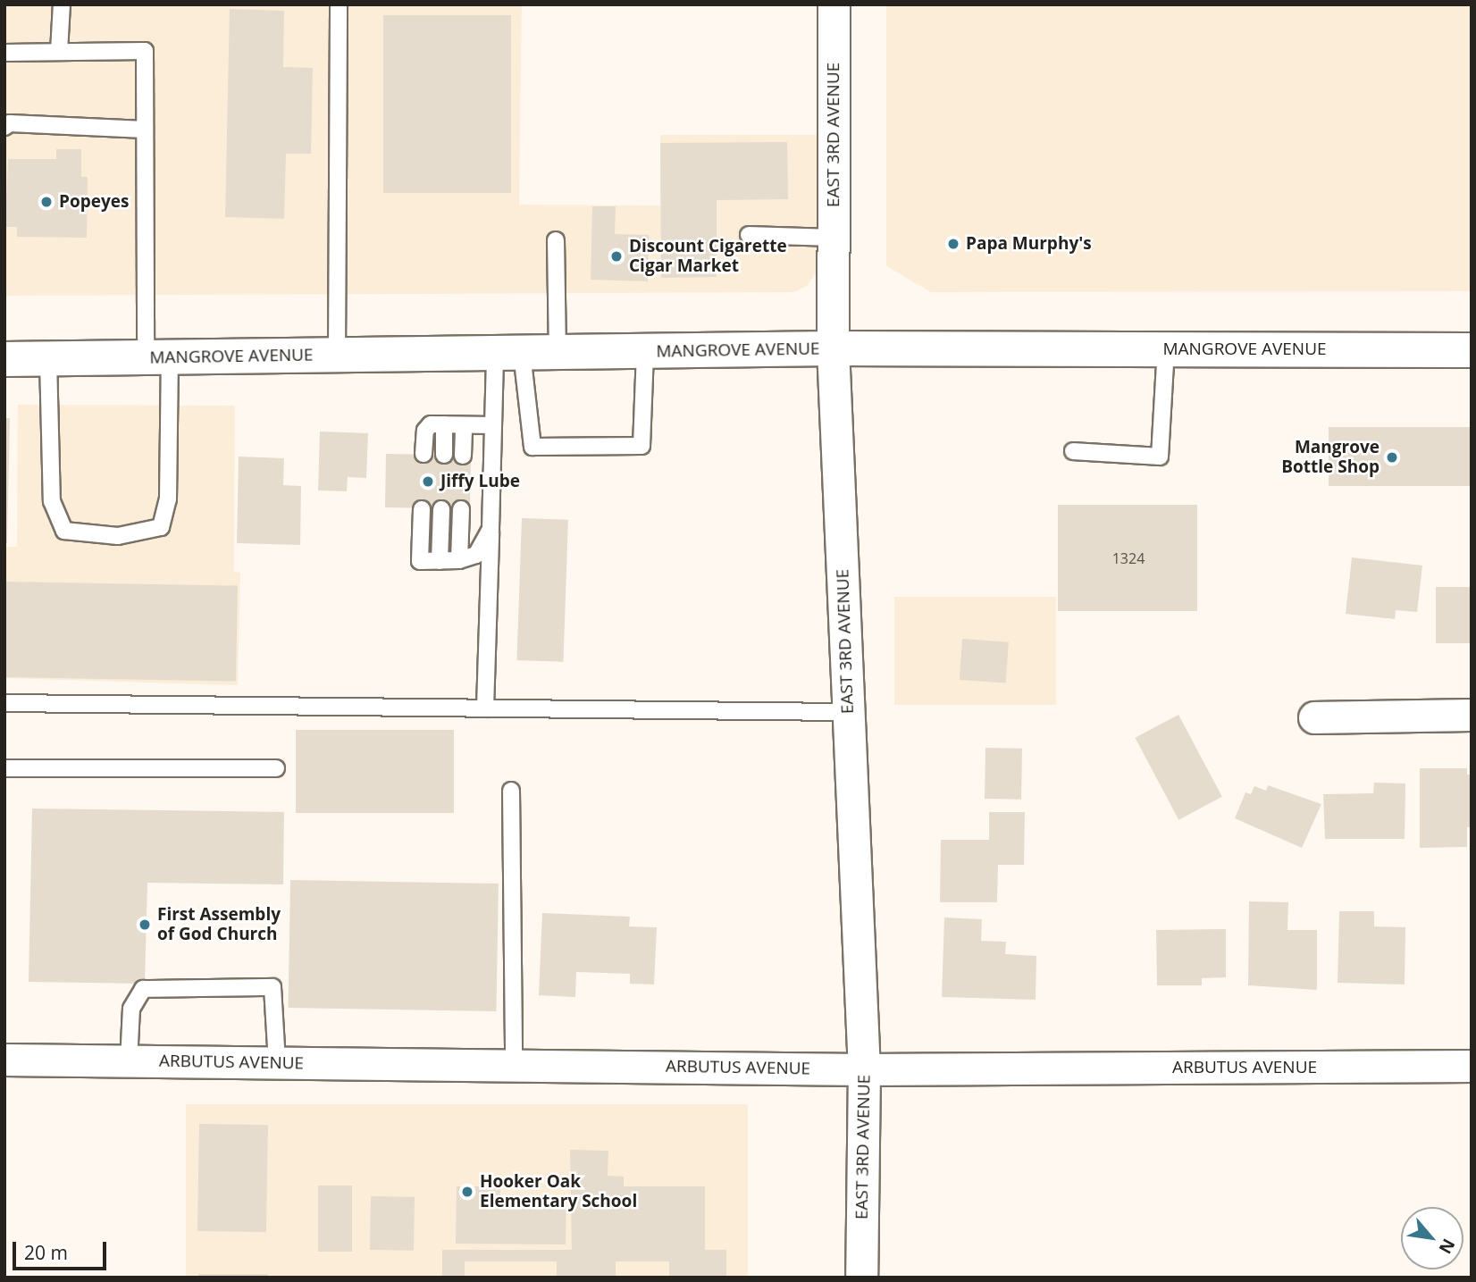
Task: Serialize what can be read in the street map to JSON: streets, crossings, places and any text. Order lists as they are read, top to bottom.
{
  "streets": {
    "street": ["EAST 3RD AVENUE", "MANGROVE AVENUE", "ARBUTUS AVENUE"]
  },
  "crossings": [
    ["EAST 3RD AVENUE", "MANGROVE AVENUE"],
    ["EAST 3RD AVENUE", "ARBUTUS AVENUE"]
  ],
  "places": [
    "Popeyes",
    "Papa Murphy's",
    "Discount Cigarette Cigar Market",
    "Mangrove Bottle Shop",
    "Jiffy Lube",
    "First Assembly of God Church",
    "Hooker Oak Elementary School"
  ],
  "house_numbers": ["1324"],
  "scale_bar": "20 m",
  "north": "bottom right"
}
